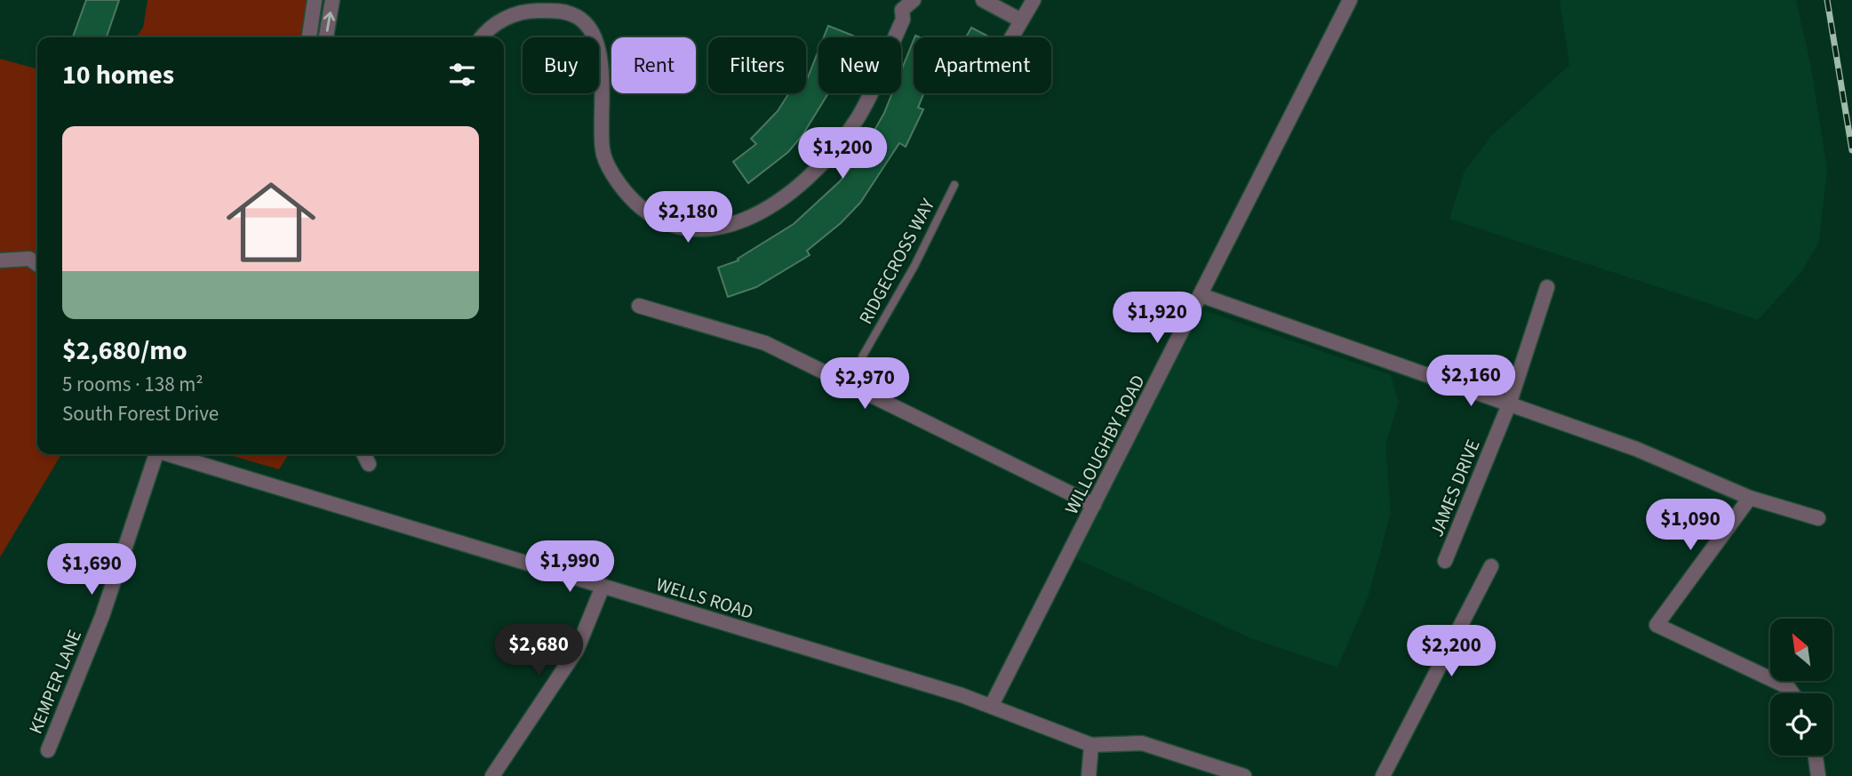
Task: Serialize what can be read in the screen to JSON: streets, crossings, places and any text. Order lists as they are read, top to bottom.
{
  "streets": {
    "street": [
      "WILLOUGHBY ROAD",
      "JAMES DRIVE",
      "WELLS ROAD",
      "KEMPER LANE"
    ],
    "lane": ["RIDGECROSS WAY"]
  },
  "crossings": [
    ["WILLOUGHBY ROAD", "WELLS ROAD"]
  ],
  "north": "top left",
  "page": {
    "chip": [
      "Buy",
      "Rent",
      "Filters",
      "New",
      "Apartment"
    ],
    "heading": "10 homes",
    "list": [
      {
        "name": "$2,680/mo",
        "note": "5 rooms · 138 m² · South Forest Drive"
      }
    ],
    "price": [
      "$1,200",
      "$2,180",
      "$1,920",
      "$2,160",
      "$2,970",
      "$1,090",
      "$1,990",
      "$1,690",
      "$2,680",
      "$2,200"
    ]
  }
}
